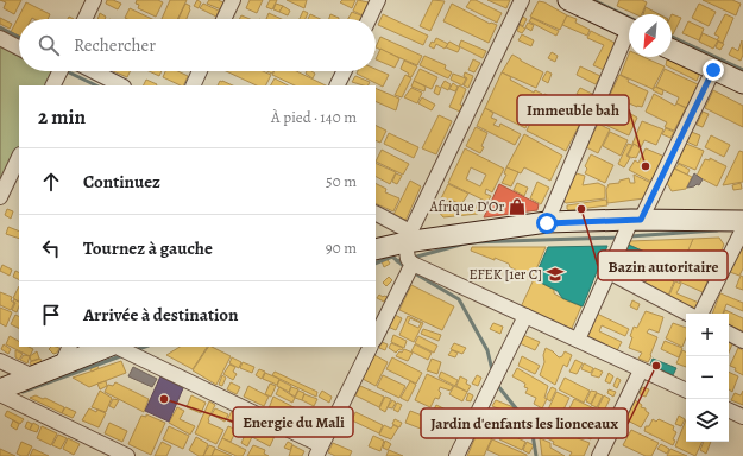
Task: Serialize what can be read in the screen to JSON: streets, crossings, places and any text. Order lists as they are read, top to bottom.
{
  "places": {
    "other": [
      "Immeuble bah",
      "Bazin autoritaire",
      "Jardin d'enfants les lionceaux",
      "Energie du Mali"
    ],
    "shop": ["Afrique D'Or"],
    "school or university": ["EFEK [1er C]"]
  },
  "north": "bottom left",
  "page": {
    "search": "Rechercher",
    "heading": ["2 min", "À pied · 140 m"],
    "list": [
      ["Continuez", "50 m"],
      ["Tournez à gauche", "90 m"],
      "Arrivée à destination"
    ],
    "map_buttons": ["+", "−"]
  }
}
